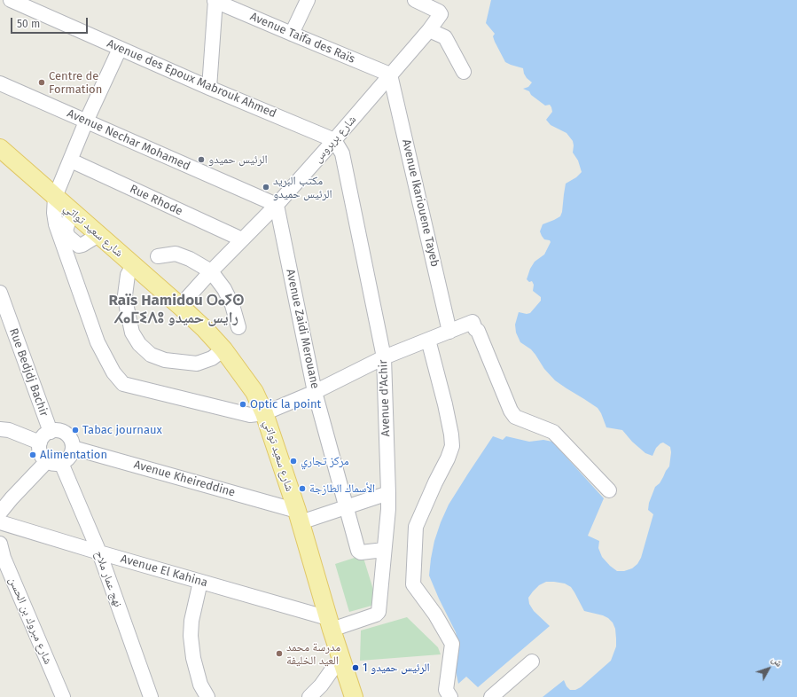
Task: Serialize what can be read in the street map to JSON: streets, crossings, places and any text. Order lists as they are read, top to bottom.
{
  "streets": {
    "main road": ["شارع سعيد تواتي"],
    "street": [
      "Avenue Taifa des Raïs",
      "Avenue des Epoux Mabrouk Ahmed",
      "شارع بربروس",
      "Avenue Nechar Mohamed",
      "Rue Rhode",
      "Avenue Ikariouene Tayeb",
      "Avenue Zaidi Merouane",
      "Rue Bedjdj Bachir",
      "Avenue d'Achir",
      "Avenue Kheireddine",
      "Avenue El Kahina",
      "نهج عمار ملاح",
      "شارع مبروك بن الحسن"
    ]
  },
  "crossings": [
    ["Avenue Taifa des Raïs", "شارع بربروس"],
    ["Avenue Taifa des Raïs", "Avenue Ikariouene Tayeb"],
    ["Avenue des Epoux Mabrouk Ahmed", "شارع بربروس"],
    ["Avenue des Epoux Mabrouk Ahmed", "Avenue d'Achir"],
    ["شارع بربروس", "Avenue Nechar Mohamed"],
    ["شارع بربروس", "Rue Rhode"],
    ["شارع بربروس", "Avenue Ikariouene Tayeb"],
    ["شارع بربروس", "شارع سعيد تواتي"],
    ["شارع بربروس", "Avenue Zaidi Merouane"],
    ["شارع بربروس", "Avenue d'Achir"],
    ["Avenue Nechar Mohamed", "Avenue Zaidi Merouane"],
    ["شارع سعيد تواتي", "Avenue d'Achir"],
    ["شارع سعيد تواتي", "Avenue Kheireddine"],
    ["شارع سعيد تواتي", "Avenue El Kahina"],
    ["Avenue Zaidi Merouane", "Avenue d'Achir"],
    ["Rue Bedjdj Bachir", "Avenue Kheireddine"],
    ["Rue Bedjdj Bachir", "نهج عمار ملاح"],
    ["Avenue d'Achir", "Avenue El Kahina"],
    ["Avenue Kheireddine", "نهج عمار ملاح"],
    ["Avenue El Kahina", "نهج عمار ملاح"]
  ],
  "districts": ["Raïs Hamidou ⵔⴰⵢⵙ ⵃⴰⵎⵉⴷⵓ رایس حمیدو"],
  "places": [
    "Centre de Formation",
    "الرئيس حميدو",
    "مكتب البريد الرئيس حميدو",
    "Optic la point",
    "Tabac journaux",
    "Alimentation",
    "مركز تجاري",
    "الأسماك الطازجة",
    "مدرسة محمد العيد الخليفة",
    "الرئيس حميدو 1"
  ],
  "scale_bar": "50 m",
  "north": "top right"
}
